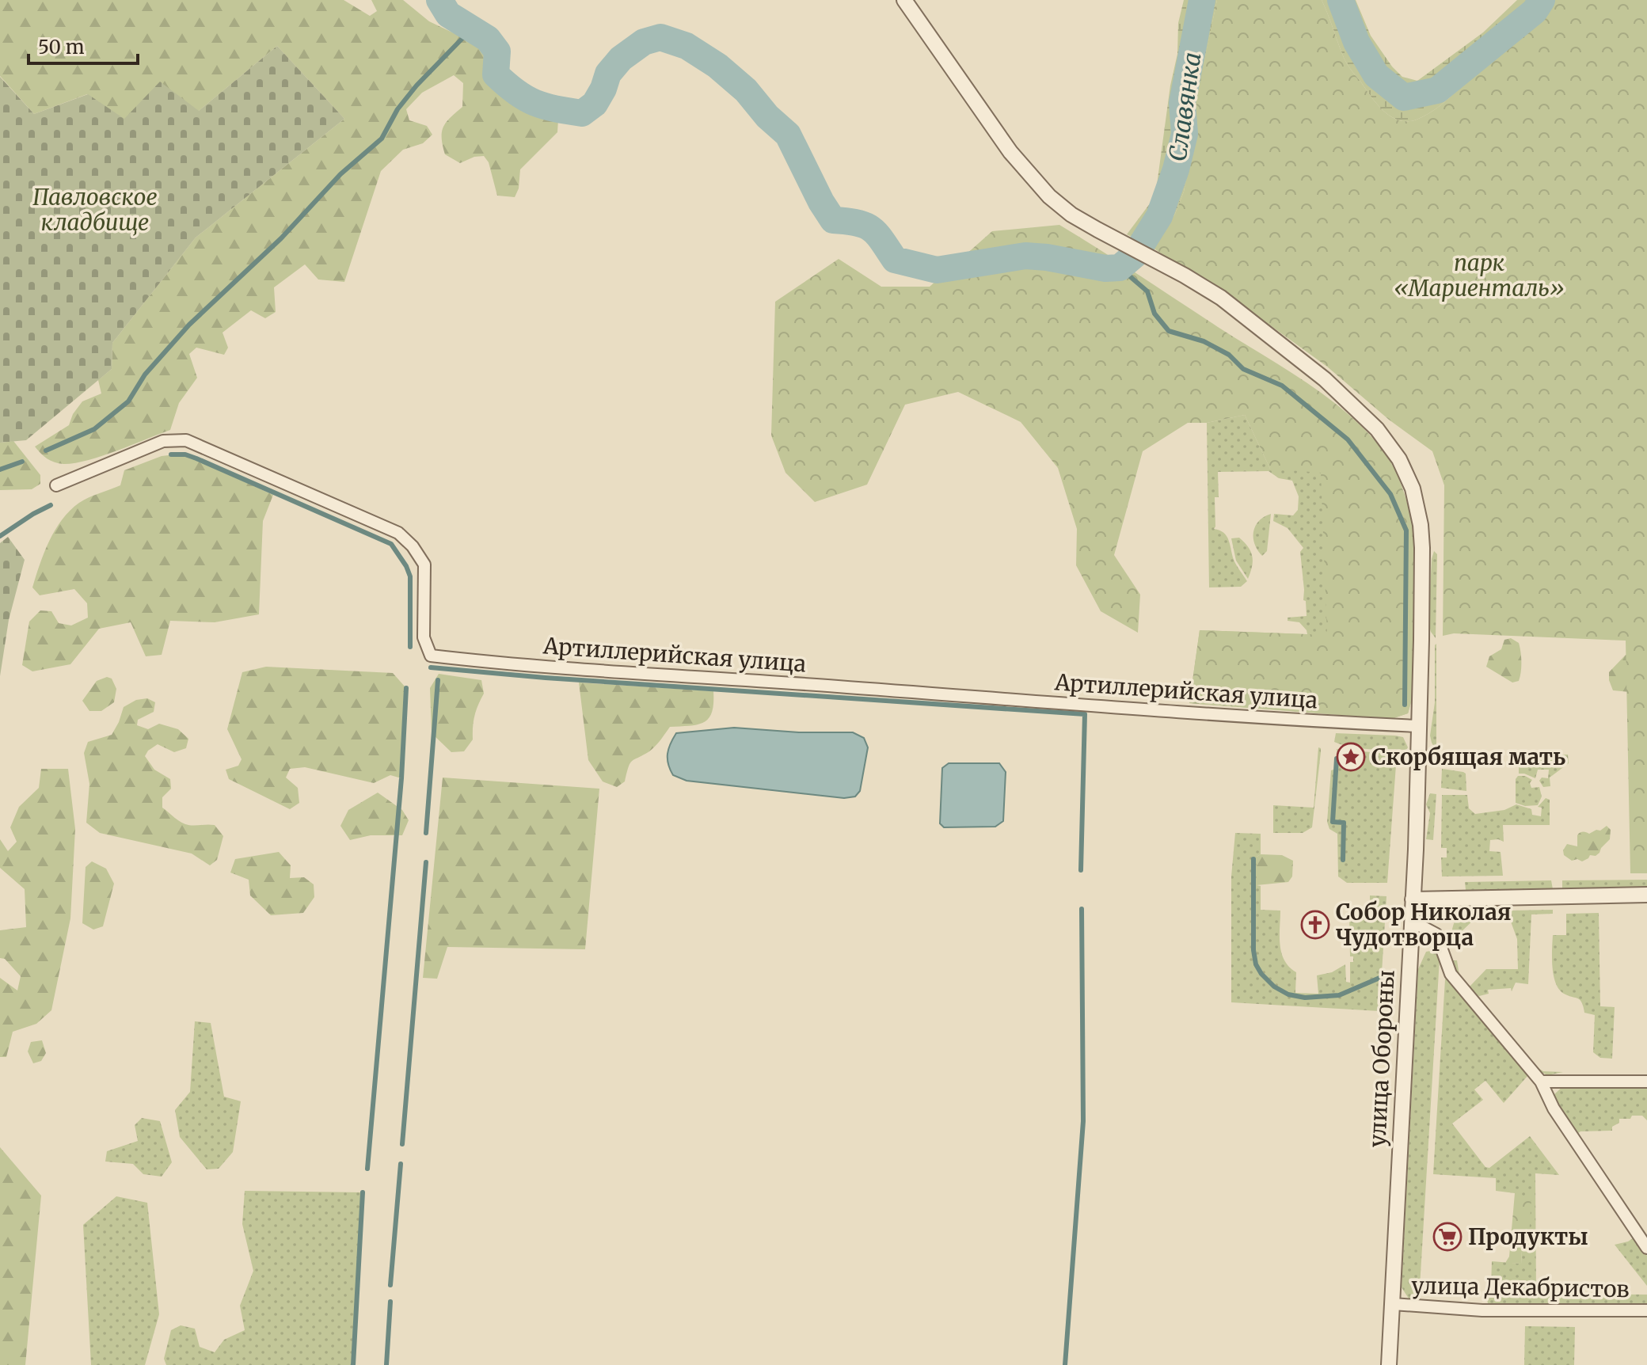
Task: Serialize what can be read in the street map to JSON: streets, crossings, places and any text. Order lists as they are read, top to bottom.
{
  "streets": {
    "street": ["Артиллерийская улица", "улица Обороны", "улица Декабристов"]
  },
  "crossings": [
    ["Артиллерийская улица", "улица Обороны"],
    ["улица Обороны", "улица Декабристов"]
  ],
  "water": ["Славянка"],
  "parks": ["Павловское кладбище", "парк «Мариенталь»"],
  "places": {
    "place": ["Скорбящая мать"],
    "church": ["Собор Николая Чудотворца"],
    "supermarket": ["Продукты"]
  },
  "scale_bar": "50 m"
}
